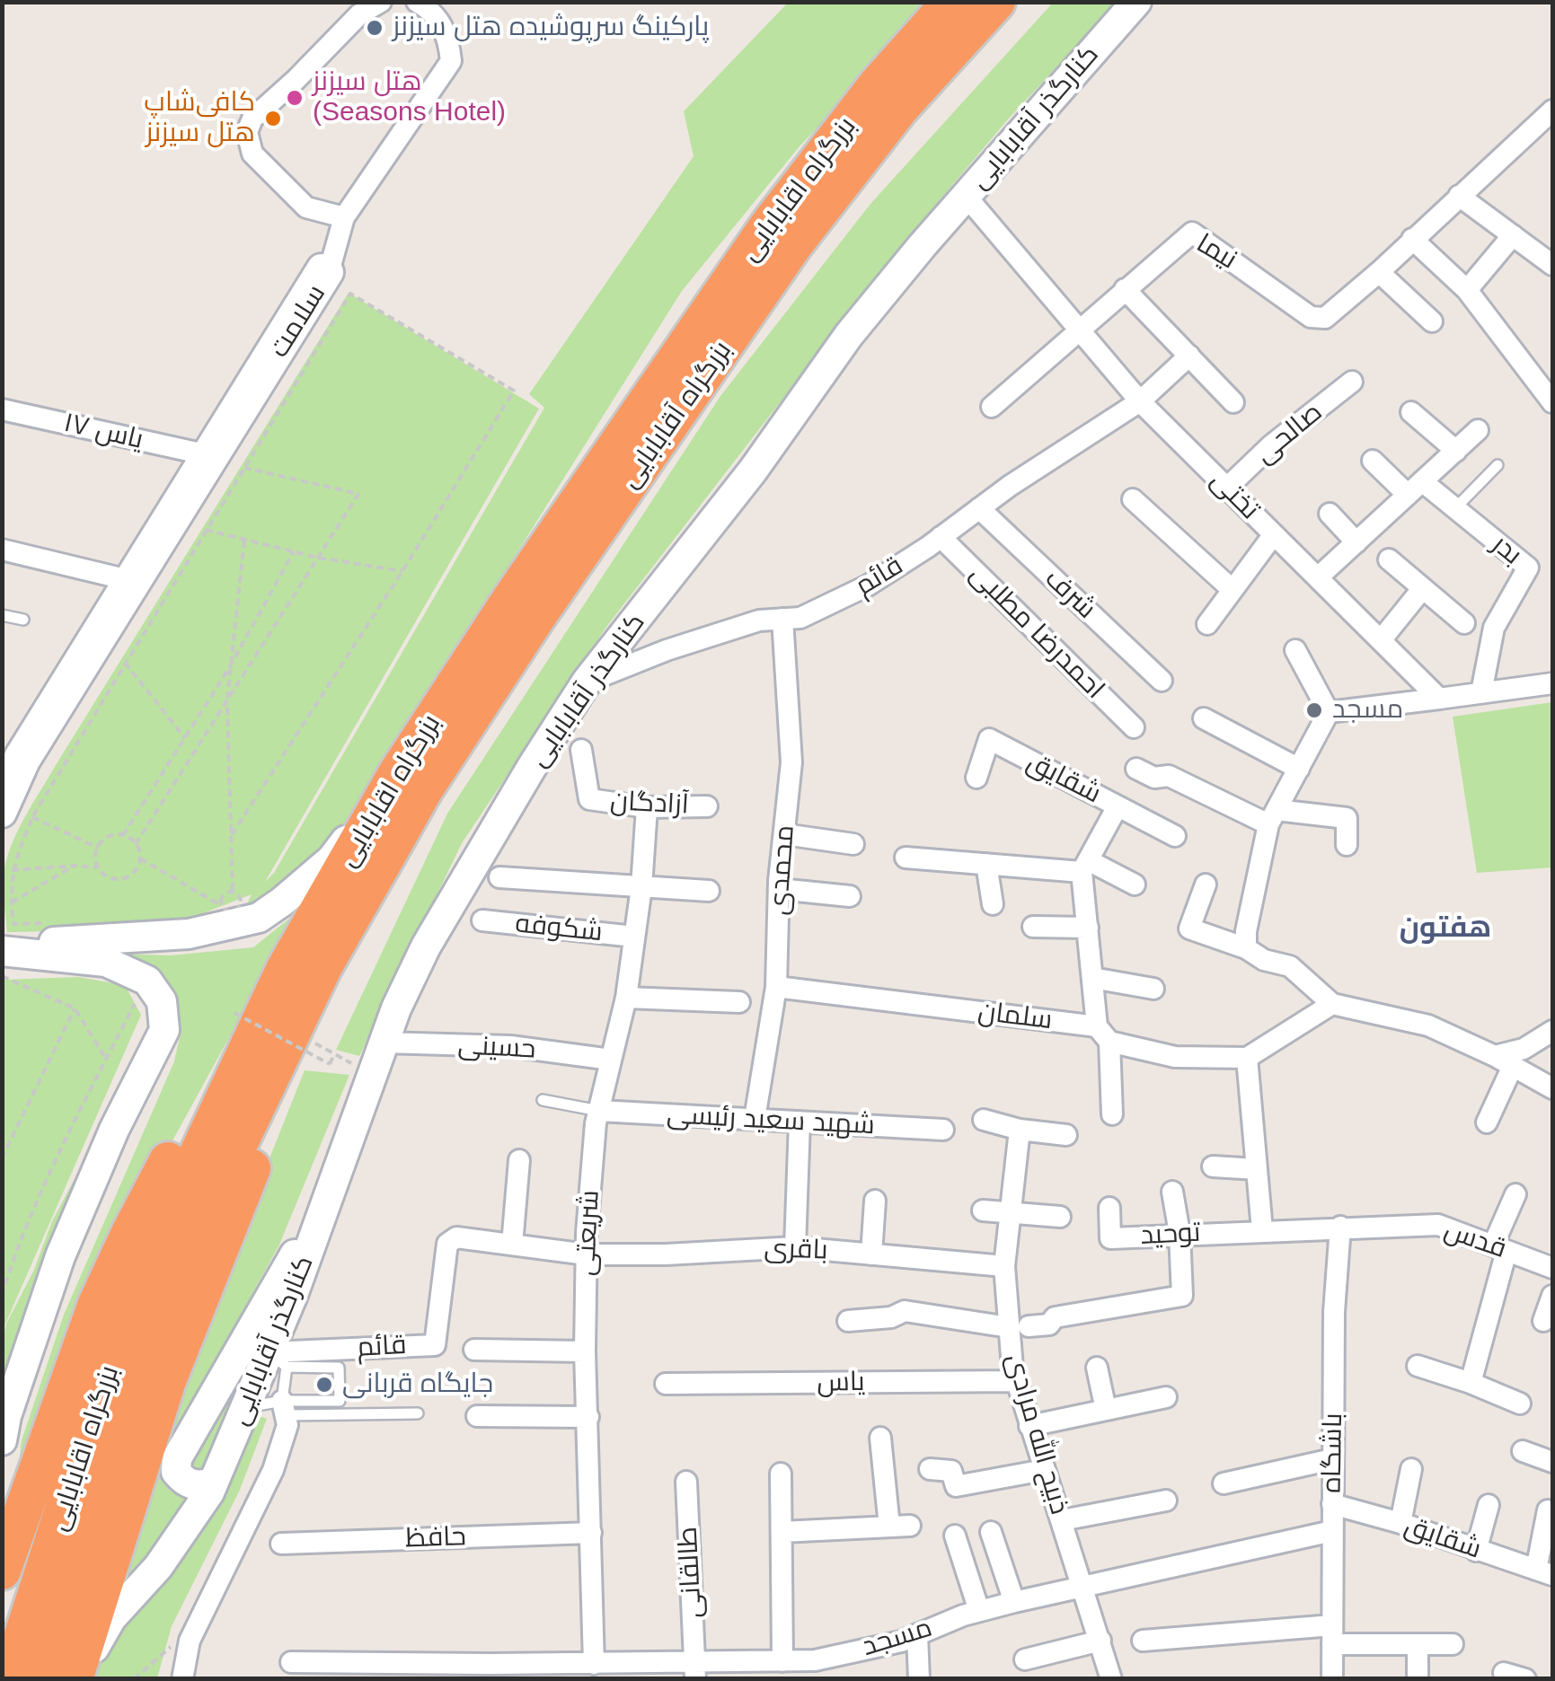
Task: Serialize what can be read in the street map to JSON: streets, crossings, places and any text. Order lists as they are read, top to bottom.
{
  "streets": {
    "highway": ["بزرگراه اقابابایی", "بزرگراه آقابابایی"],
    "main road": ["کنارگذر آقابابایی", "سلامت"],
    "street": [
      "نیما",
      "یاس ۱۷",
      "صالحی",
      "تختی",
      "بدر",
      "قائم",
      "شرف",
      "احمدرضا مطلبی",
      "شقایق",
      "آزادگان",
      "محمدی",
      "شکوفه",
      "سلمان",
      "حسینی",
      "شهید سعید رئیسی",
      "شریعتی",
      "توحید",
      "قدس",
      "باقری",
      "یاس",
      "ذبیح الله مرادی",
      "باشگاه",
      "حافظ",
      "طالقانی",
      "مسجد"
    ]
  },
  "crossings": [
    ["کنارگذر آقابابایی", "تختی"],
    ["کنارگذر آقابابایی", "قائم"],
    ["کنارگذر آقابابایی", "حسینی"],
    ["بزرگراه اقابابایی", "بزرگراه آقابابایی"],
    ["نیما", "تختی"],
    ["سلامت", "یاس ۱۷"],
    ["صالحی", "تختی"],
    ["تختی", "قائم"],
    ["قائم", "شرف"],
    ["قائم", "احمدرضا مطلبی"],
    ["قائم", "محمدی"],
    ["شقایق", "باشگاه"],
    ["آزادگان", "شریعتی"],
    ["محمدی", "سلمان"],
    ["محمدی", "شهید سعید رئیسی"],
    ["شکوفه", "شریعتی"],
    ["حسینی", "شریعتی"],
    ["شهید سعید رئیسی", "شریعتی"],
    ["شریعتی", "باقری"],
    ["شریعتی", "حافظ"],
    ["شریعتی", "مسجد"],
    ["توحید", "قدس"],
    ["توحید", "باشگاه"],
    ["قدس", "باشگاه"],
    ["باقری", "ذبیح الله مرادی"],
    ["یاس", "ذبیح الله مرادی"],
    ["ذبیح الله مرادی", "مسجد"],
    ["باشگاه", "مسجد"],
    ["طالقانی", "مسجد"]
  ],
  "districts": ["هفتون"],
  "places": [
    "پارکینگ سرپوشیده هتل سیزنز",
    "هتل سیزنز (Seasons Hotel)",
    "کافی‌شاپ هتل سیزنز",
    "مسجد",
    "جایگاه قربانی"
  ]
}
